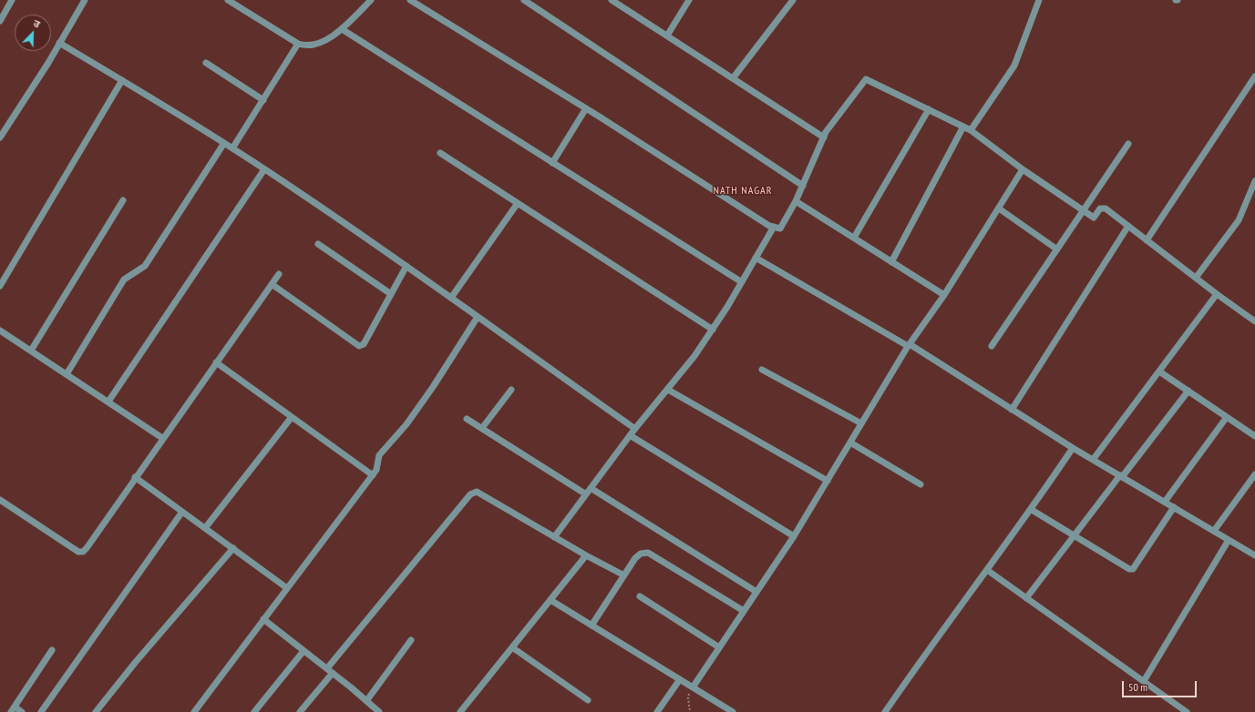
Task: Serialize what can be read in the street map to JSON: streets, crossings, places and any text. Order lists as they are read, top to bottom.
{
  "districts": ["NATH NAGAR"],
  "scale_bar": "50 m",
  "north": "top right"
}
